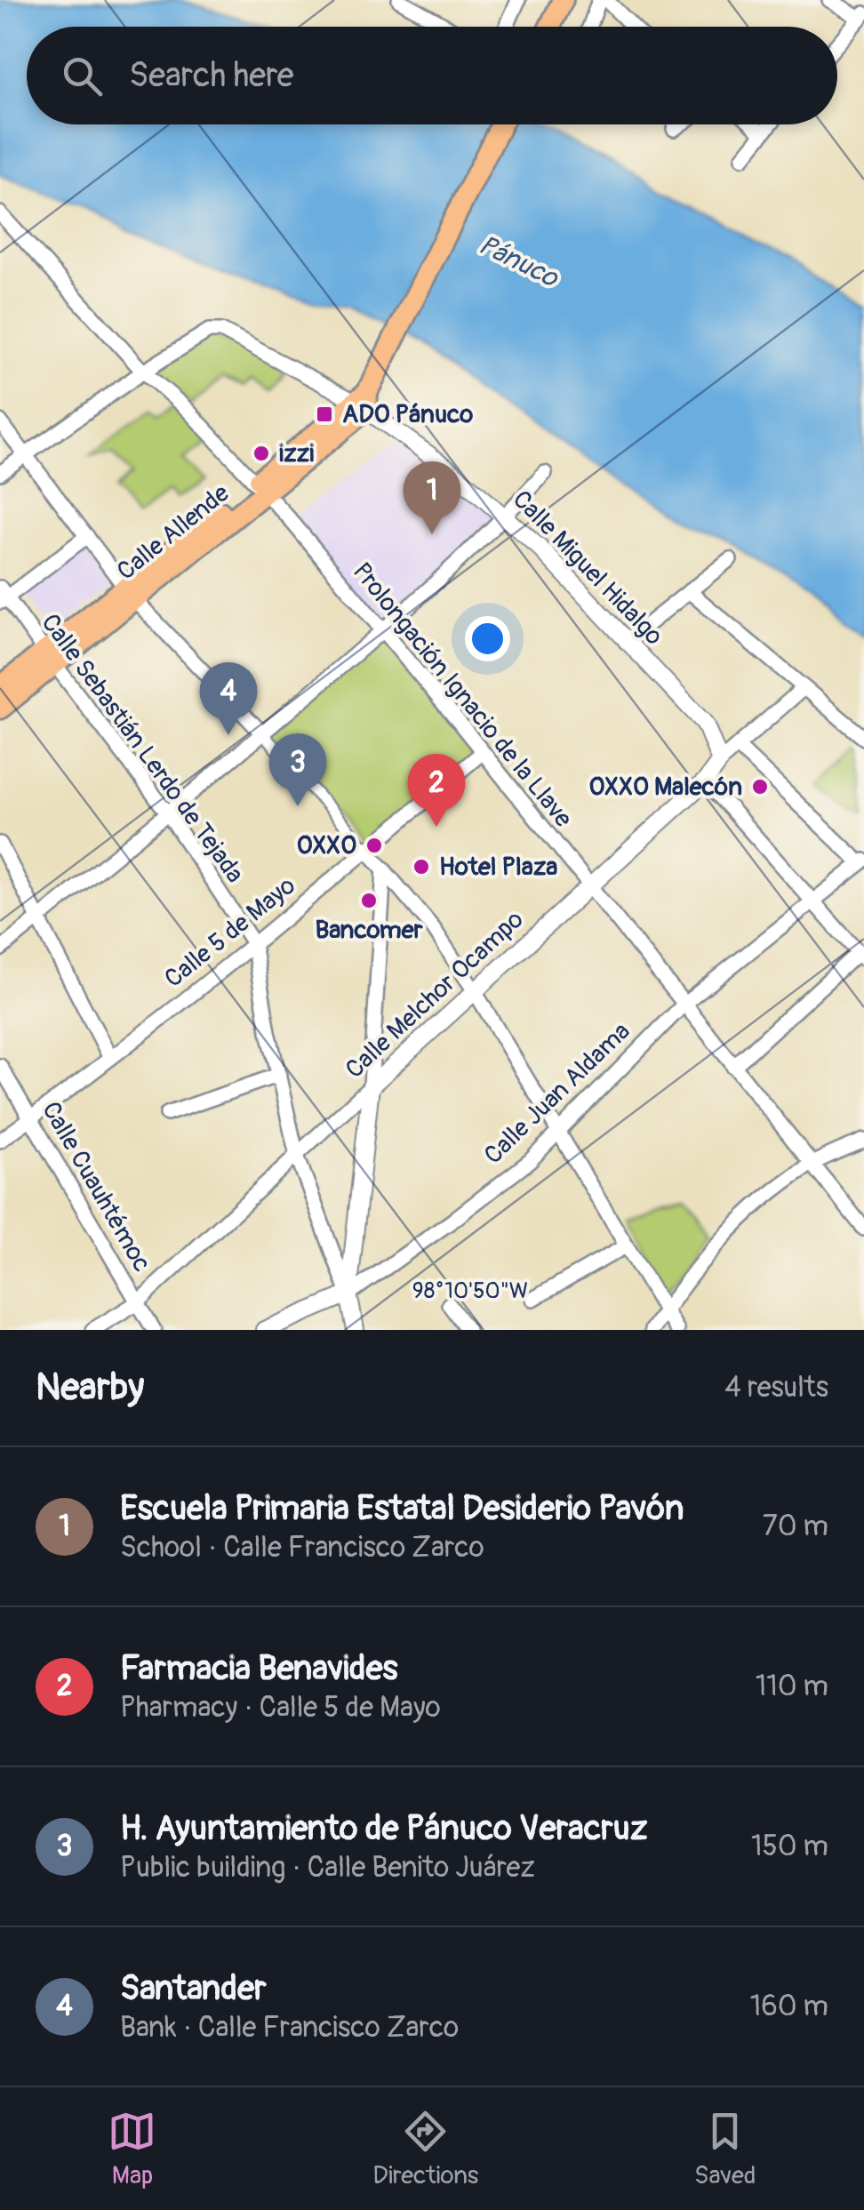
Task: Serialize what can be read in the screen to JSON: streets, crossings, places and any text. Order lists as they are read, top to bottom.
{
  "streets": {
    "main road": ["Calle Allende"],
    "street": [
      "Calle Miguel Hidalgo",
      "Prolongación Ignacio de la Llave",
      "Calle Sebastián Lerdo de Tejada",
      "Calle 5 de Mayo",
      "Calle Melchor Ocampo",
      "Calle Juan Aldama",
      "Calle Cuauhtémoc"
    ]
  },
  "crossings": [
    ["Calle Allende", "Calle Miguel Hidalgo"],
    ["Calle Allende", "Prolongación Ignacio de la Llave"],
    ["Calle Allende", "Calle Sebastián Lerdo de Tejada"],
    ["Calle Miguel Hidalgo", "Prolongación Ignacio de la Llave"],
    ["Calle Miguel Hidalgo", "Calle Melchor Ocampo"],
    ["Prolongación Ignacio de la Llave", "Calle 5 de Mayo"],
    ["Prolongación Ignacio de la Llave", "Calle Melchor Ocampo"],
    ["Prolongación Ignacio de la Llave", "Calle Juan Aldama"],
    ["Calle Sebastián Lerdo de Tejada", "Calle 5 de Mayo"],
    ["Calle Sebastián Lerdo de Tejada", "Calle Melchor Ocampo"],
    ["Calle Sebastián Lerdo de Tejada", "Calle Juan Aldama"],
    ["Calle 5 de Mayo", "Calle Cuauhtémoc"],
    ["Calle Melchor Ocampo", "Calle Cuauhtémoc"]
  ],
  "water": ["Pánuco"],
  "places": {
    "transit": ["ADO Pánuco"],
    "other": [
      "izzi",
      "OXXO Malecón",
      "OXXO",
      "Hotel Plaza",
      "Bancomer"
    ]
  },
  "page": {
    "search": "Search here",
    "pins": [
      "1",
      "4",
      "3",
      "2"
    ],
    "heading": ["Nearby", "4 results"],
    "list": [
      {
        "mark": "1",
        "name": "Escuela Primaria Estatal Desiderio Pavón",
        "note": "School · Calle Francisco Zarco",
        "value": "70 m"
      },
      {
        "mark": "2",
        "name": "Farmacia Benavides",
        "note": "Pharmacy · Calle 5 de Mayo",
        "value": "110 m"
      },
      {
        "mark": "3",
        "name": "H. Ayuntamiento de Pánuco Veracruz",
        "note": "Public building · Calle Benito Juárez",
        "value": "150 m"
      },
      {
        "mark": "4",
        "name": "Santander",
        "note": "Bank · Calle Francisco Zarco",
        "value": "160 m"
      }
    ],
    "nav": ["Map", "Directions", "Saved"]
  },
  "coordinates": ["98°10'50\"W"]
}
